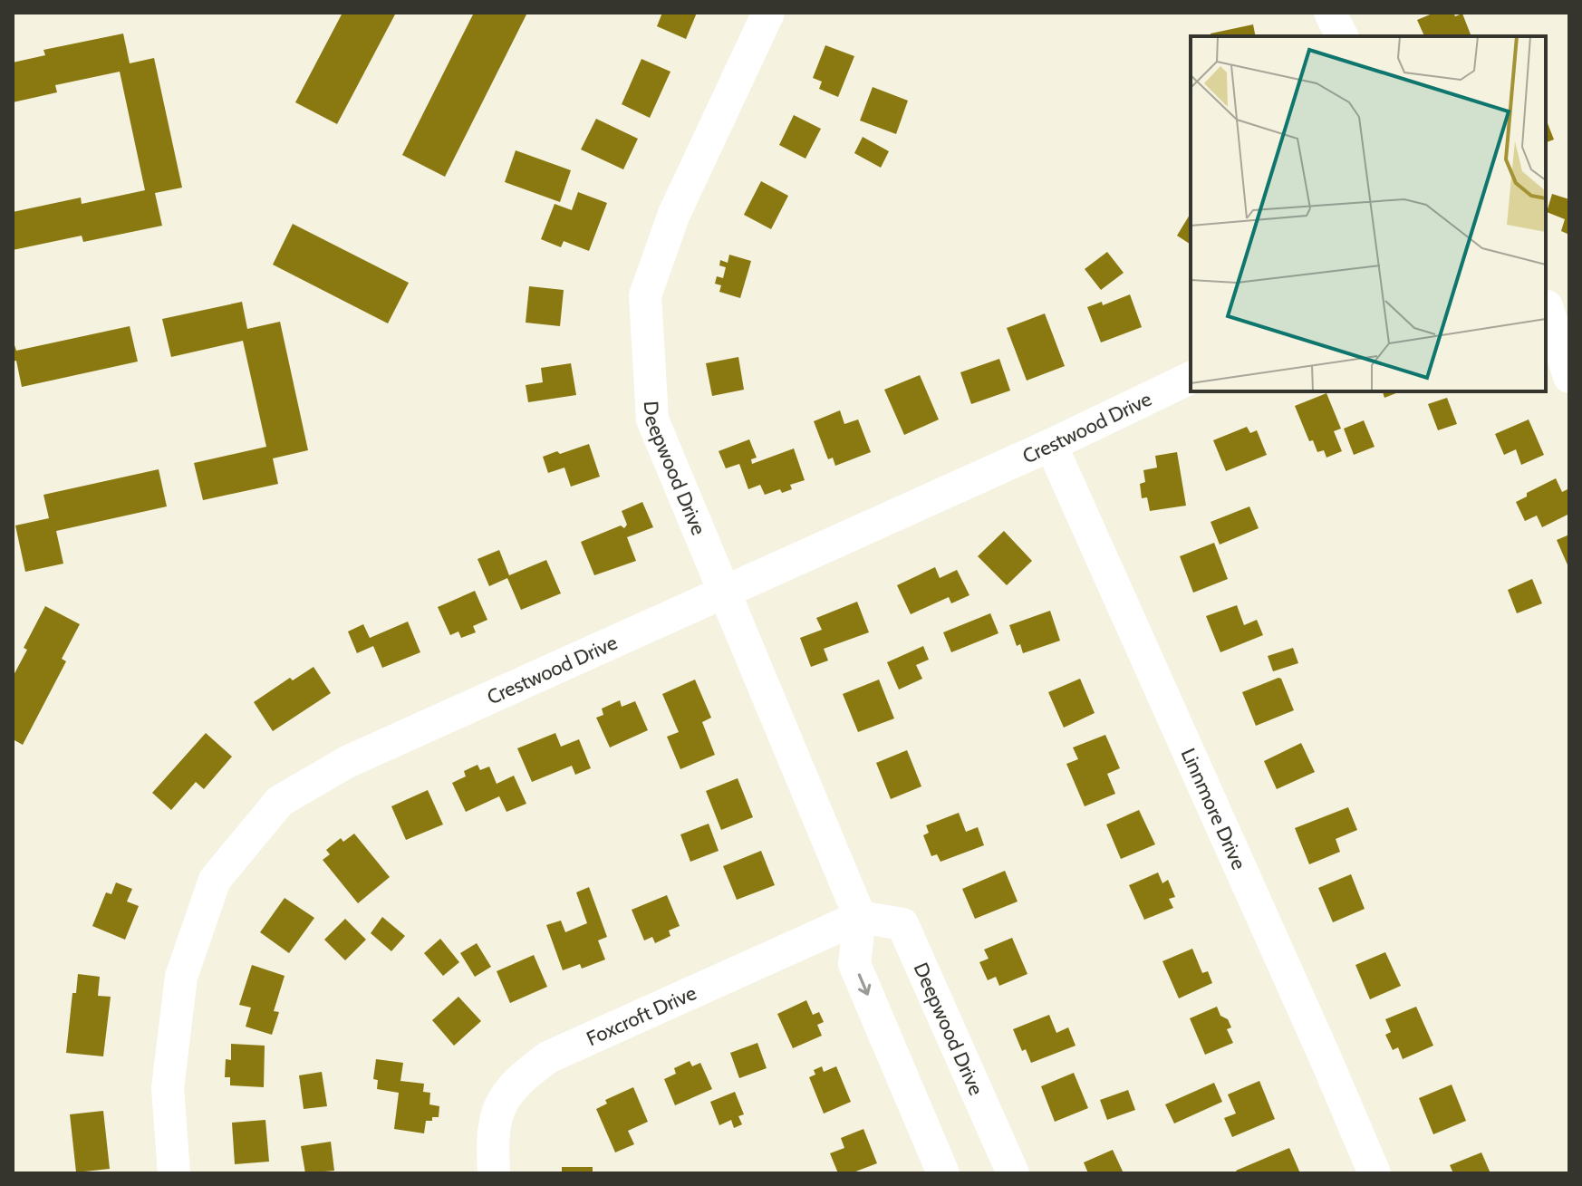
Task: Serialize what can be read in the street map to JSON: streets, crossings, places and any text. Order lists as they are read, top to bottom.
{
  "streets": {
    "street": [
      "Crestwood Drive",
      "Deepwood Drive",
      "Linnmore Drive",
      "Foxcroft Drive"
    ]
  },
  "crossings": [
    ["Crestwood Drive", "Deepwood Drive"],
    ["Crestwood Drive", "Linnmore Drive"],
    ["Deepwood Drive", "Foxcroft Drive"]
  ]
}
